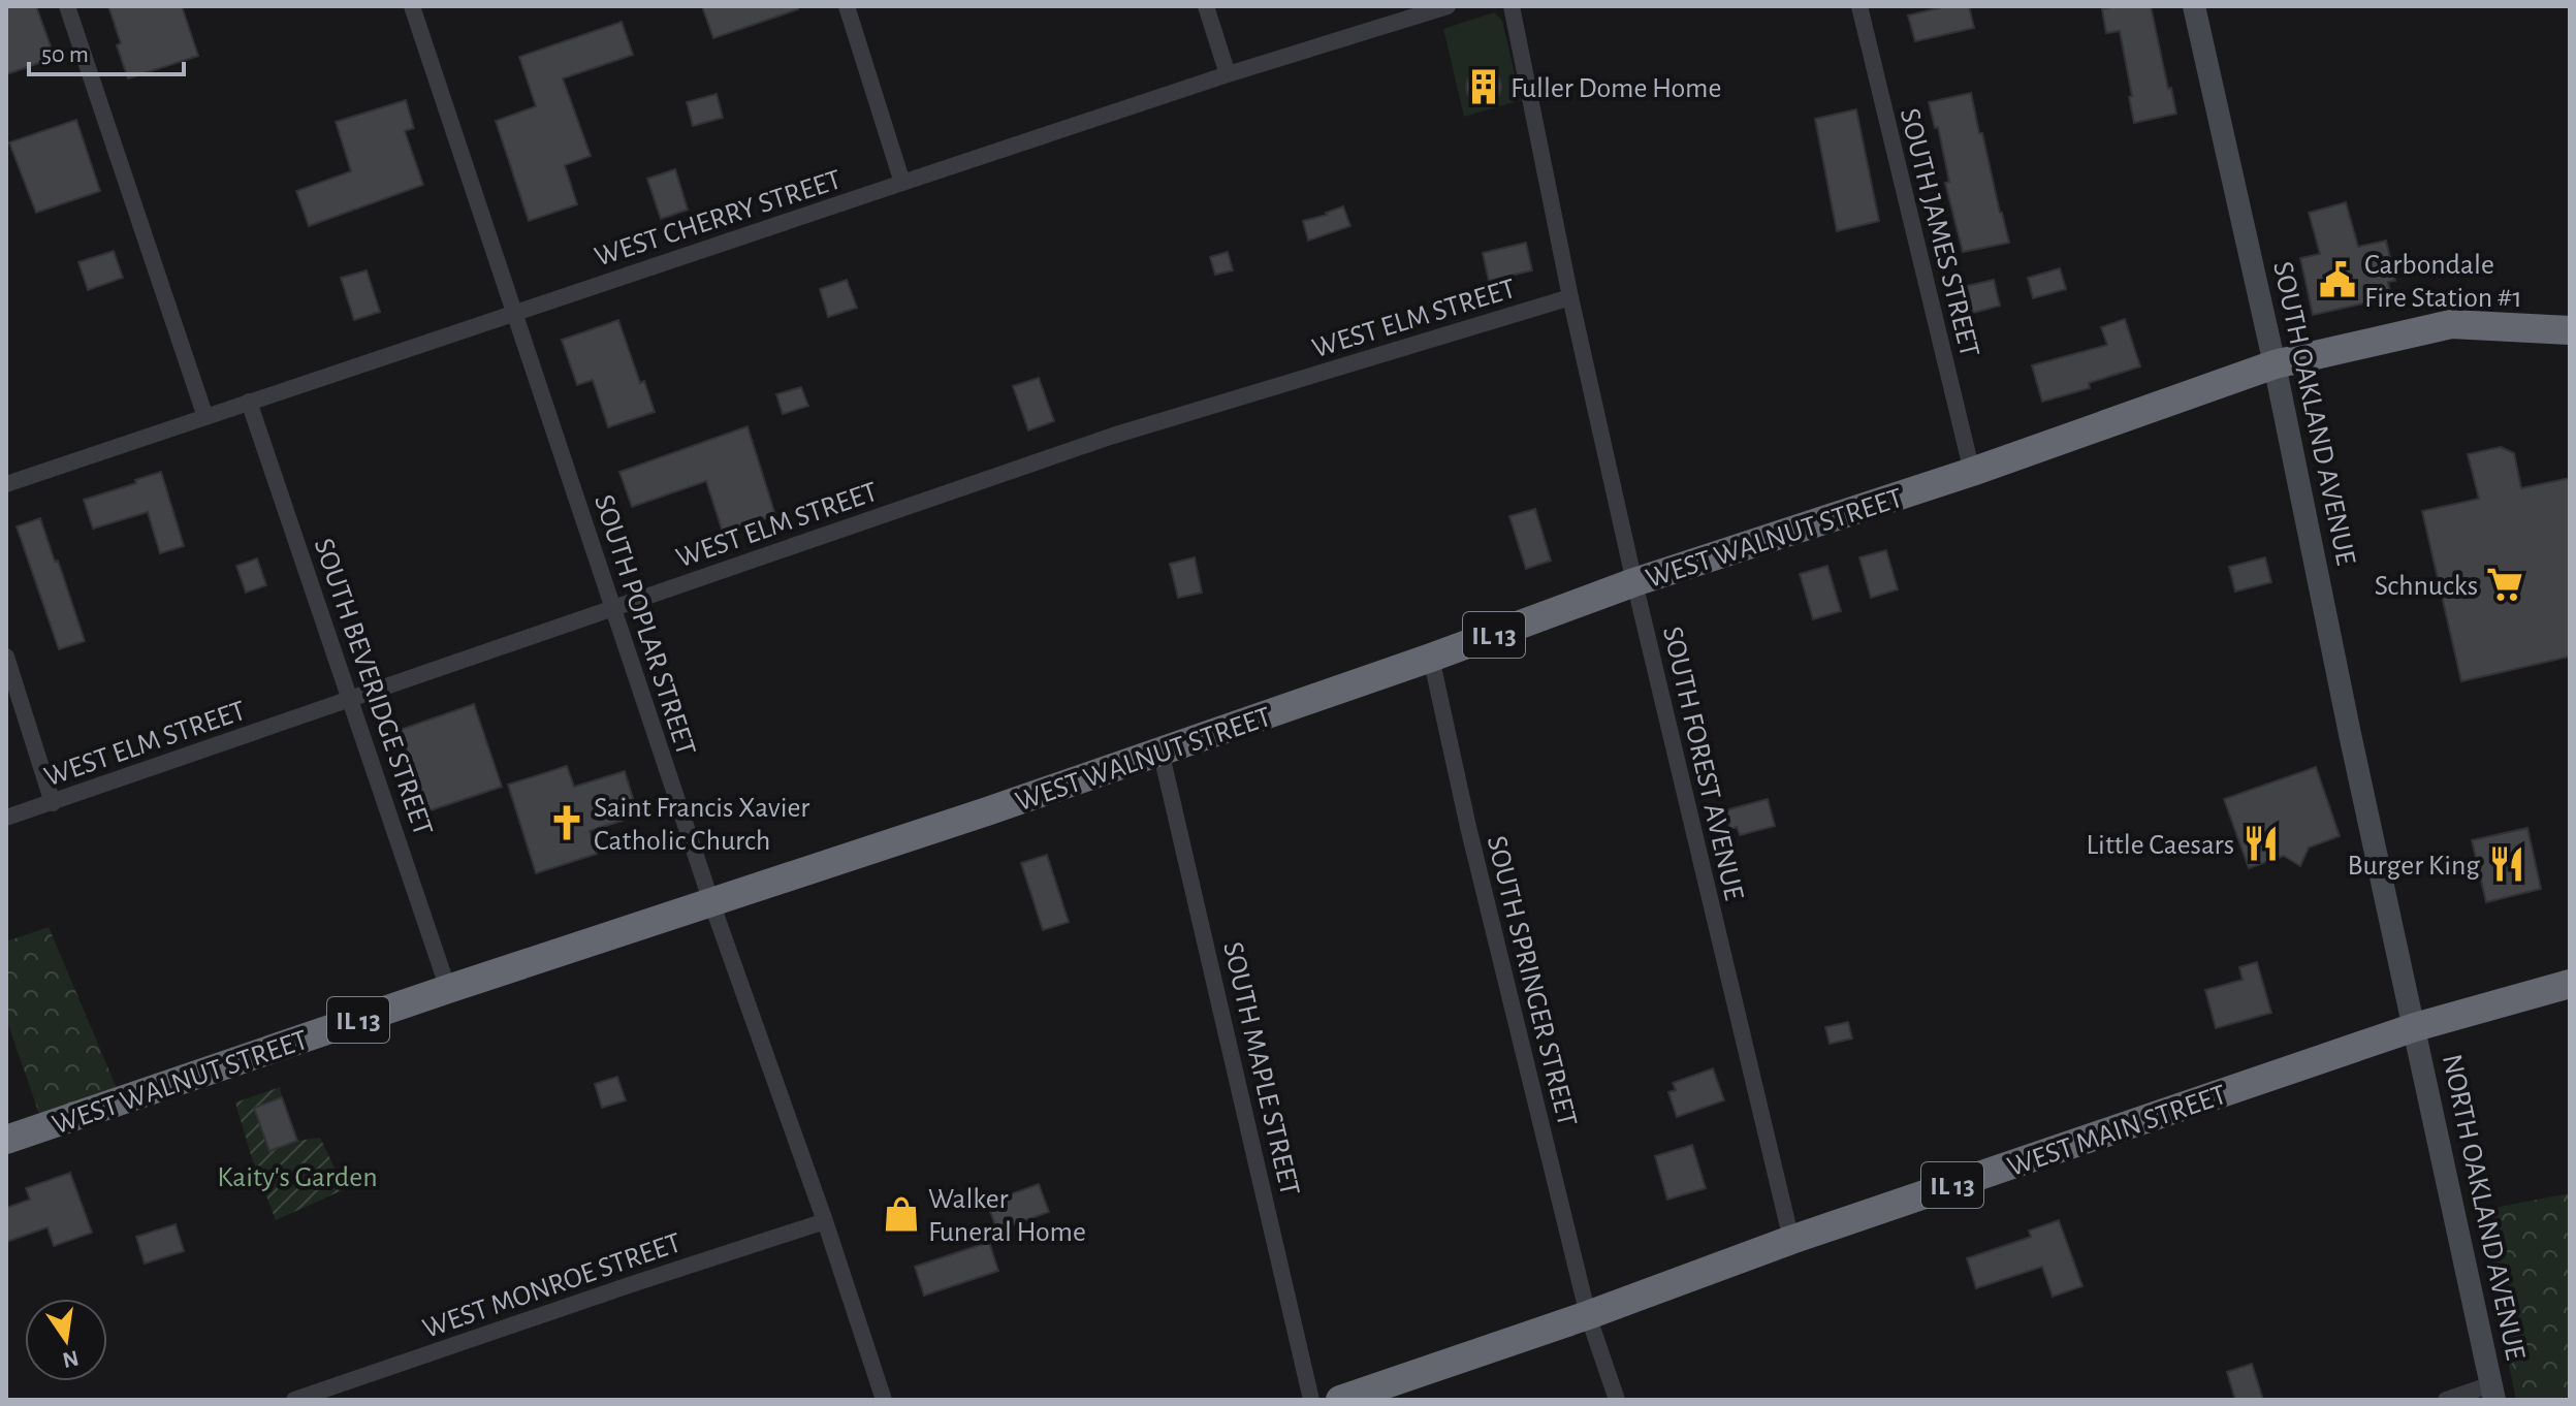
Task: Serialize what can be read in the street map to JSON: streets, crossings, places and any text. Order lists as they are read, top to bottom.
{
  "streets": {
    "highway": ["WEST WALNUT STREET", "IL 13", "WEST MAIN STREET"],
    "street": [
      "WEST CHERRY STREET",
      "SOUTH JAMES STREET",
      "WEST ELM STREET",
      "SOUTH OAKLAND AVENUE",
      "SOUTH POPLAR STREET",
      "SOUTH BEVERIDGE STREET",
      "SOUTH FOREST AVENUE",
      "SOUTH SPRINGER STREET",
      "SOUTH MAPLE STREET",
      "NORTH OAKLAND AVENUE",
      "WEST MONROE STREET"
    ]
  },
  "crossings": [
    ["WEST CHERRY STREET", "SOUTH POPLAR STREET"],
    ["WEST CHERRY STREET", "SOUTH BEVERIDGE STREET"],
    ["SOUTH JAMES STREET", "WEST WALNUT STREET"],
    ["WEST ELM STREET", "SOUTH POPLAR STREET"],
    ["WEST ELM STREET", "SOUTH BEVERIDGE STREET"],
    ["WEST ELM STREET", "SOUTH FOREST AVENUE"],
    ["SOUTH OAKLAND AVENUE", "WEST WALNUT STREET"],
    ["SOUTH OAKLAND AVENUE", "IL 13"],
    ["SOUTH OAKLAND AVENUE", "WEST MAIN STREET"],
    ["SOUTH OAKLAND AVENUE", "NORTH OAKLAND AVENUE"],
    ["WEST WALNUT STREET", "SOUTH POPLAR STREET"],
    ["WEST WALNUT STREET", "IL 13"],
    ["WEST WALNUT STREET", "SOUTH BEVERIDGE STREET"],
    ["WEST WALNUT STREET", "SOUTH FOREST AVENUE"],
    ["WEST WALNUT STREET", "SOUTH SPRINGER STREET"],
    ["WEST WALNUT STREET", "SOUTH MAPLE STREET"],
    ["SOUTH POPLAR STREET", "WEST MONROE STREET"],
    ["SOUTH FOREST AVENUE", "WEST MAIN STREET"],
    ["SOUTH SPRINGER STREET", "WEST MAIN STREET"],
    ["WEST MAIN STREET", "NORTH OAKLAND AVENUE"]
  ],
  "parks": ["Kaity's Garden"],
  "places": {
    "building": ["Fuller Dome Home"],
    "public building": ["Carbondale Fire Station #1"],
    "supermarket": ["Schnucks"],
    "church": ["Saint Francis Xavier Catholic Church"],
    "restaurant": ["Little Caesars", "Burger King"],
    "shop": ["Walker Funeral Home"]
  },
  "scale_bar": "50 m",
  "north": "bottom"
}
